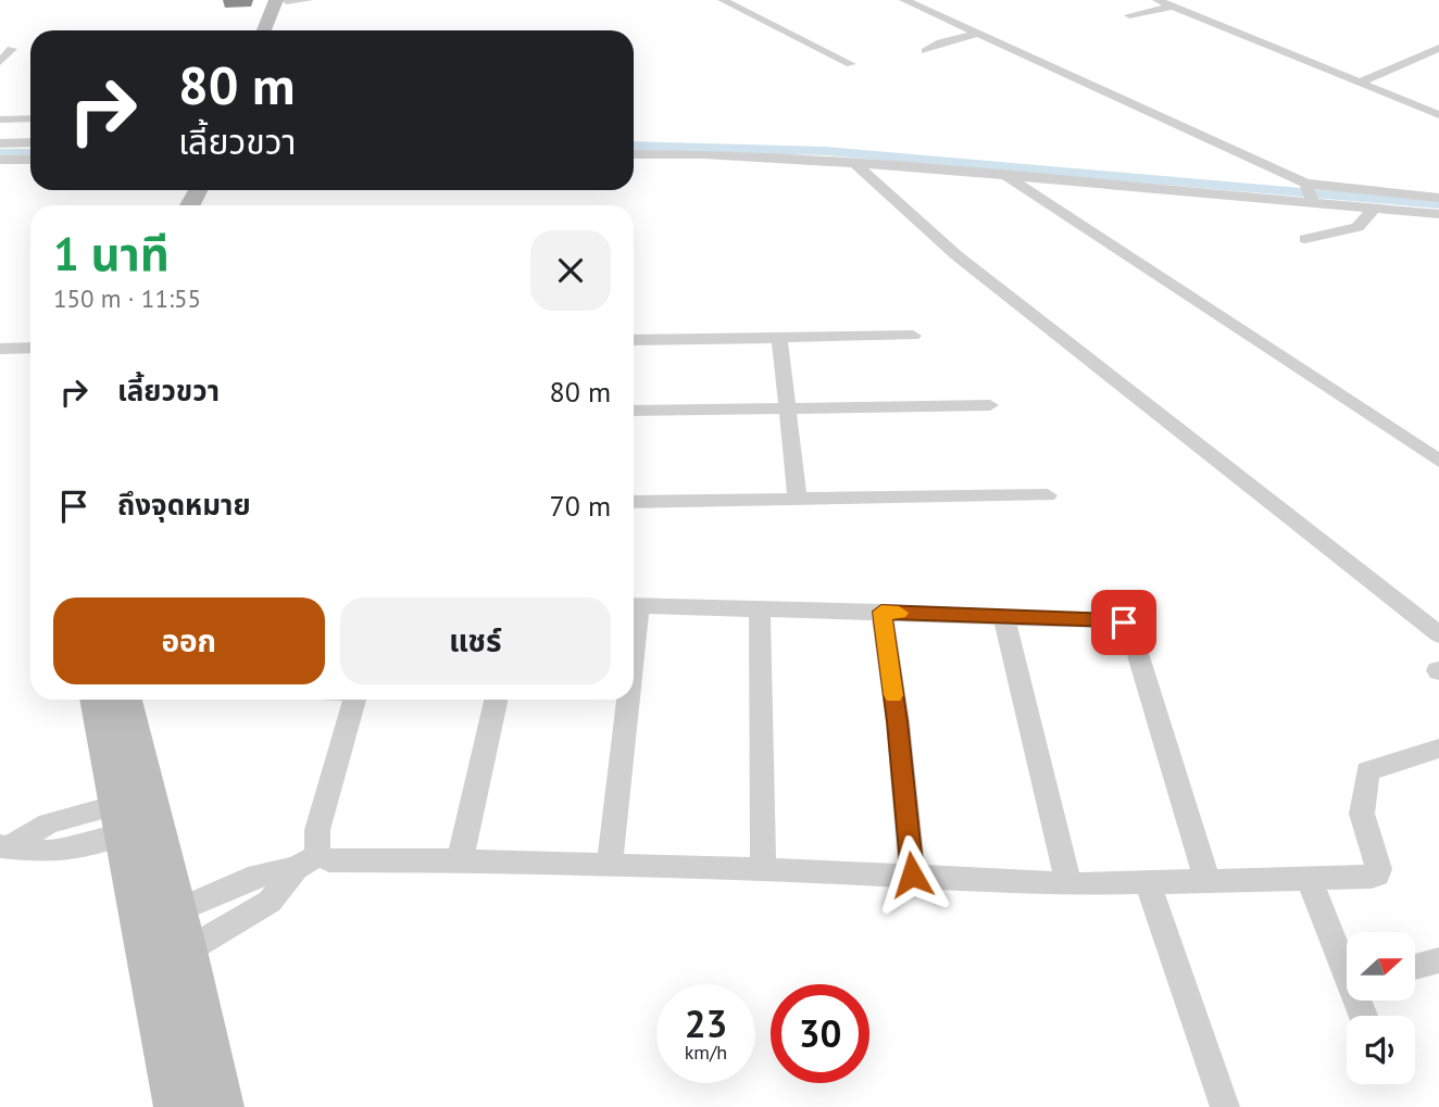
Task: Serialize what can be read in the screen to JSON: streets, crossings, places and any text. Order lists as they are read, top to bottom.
{
  "north": "right",
  "page": {
    "turn": ["80 m", "เลี้ยวขวา"],
    "heading": ["1 นาที", "150 m · 11:55"],
    "list": [
      {
        "name": "เลี้ยวขวา",
        "value": "80 m"
      },
      {
        "name": "ถึงจุดหมาย",
        "value": "70 m"
      }
    ],
    "buttons": ["ออก", "แชร์"],
    "speed": "23 km/h",
    "limit": "30"
  }
}
